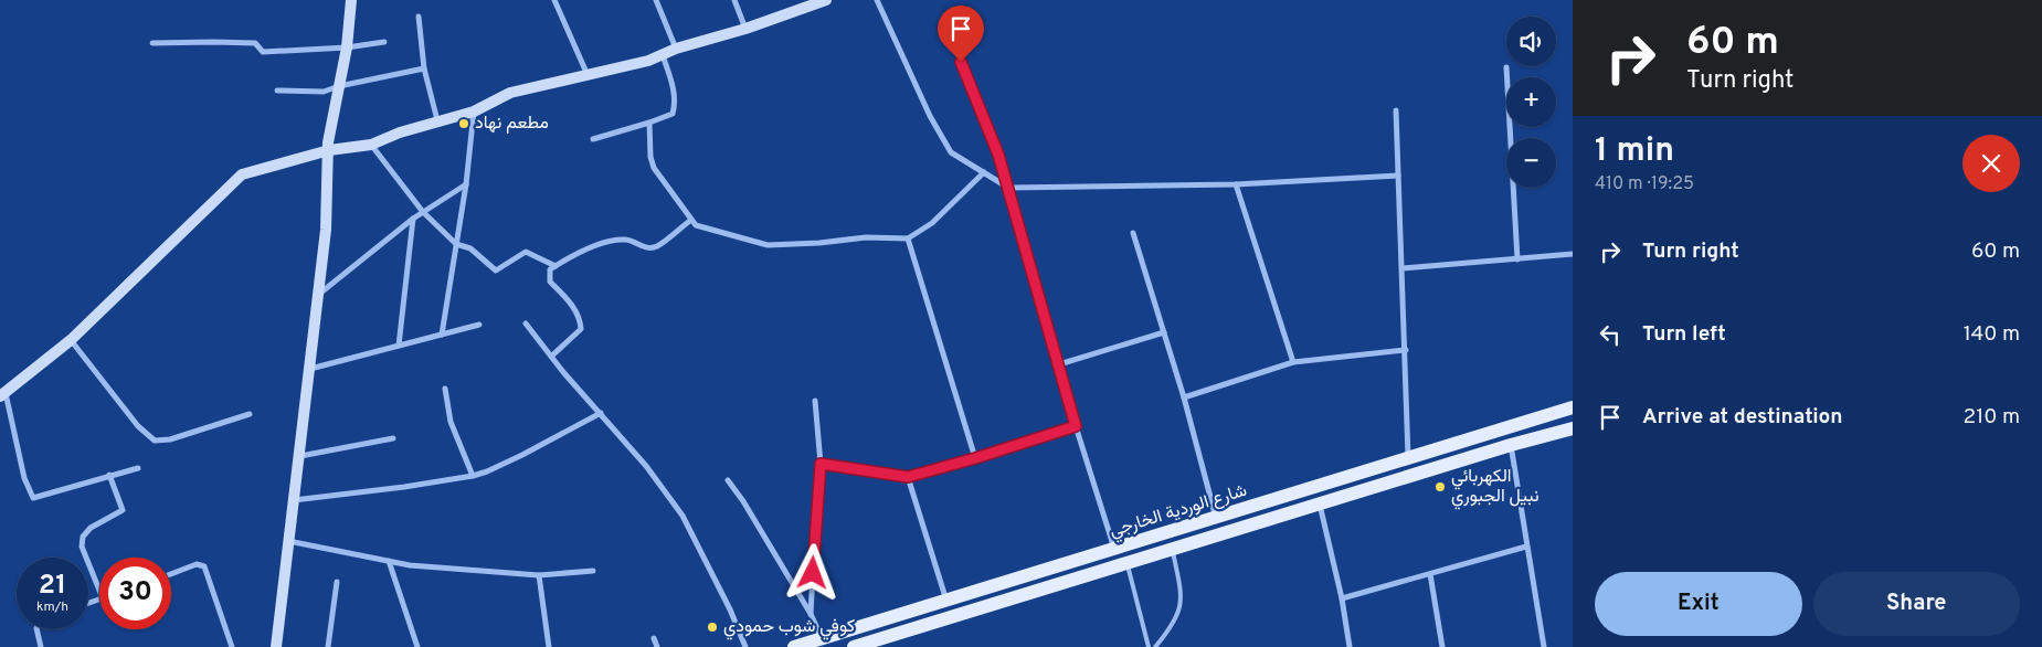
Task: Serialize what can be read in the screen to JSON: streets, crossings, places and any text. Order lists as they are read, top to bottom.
{
  "streets": {
    "main road": ["شارع الوردية الخارجي"]
  },
  "places": ["مطعم نهاد", "الكهربائي نبيل الجبوري", "كوفي شوب حمودي"],
  "page": {
    "turn": ["60 m", "Turn right"],
    "map_buttons": ["+", "−"],
    "heading": ["1 min", "410 m · 19:25"],
    "list": [
      {
        "name": "Turn right",
        "value": "60 m"
      },
      {
        "name": "Turn left",
        "value": "140 m"
      },
      {
        "name": "Arrive at destination",
        "value": "210 m"
      }
    ],
    "speed": "21 km/h",
    "limit": "30",
    "buttons": ["Exit", "Share"]
  }
}
